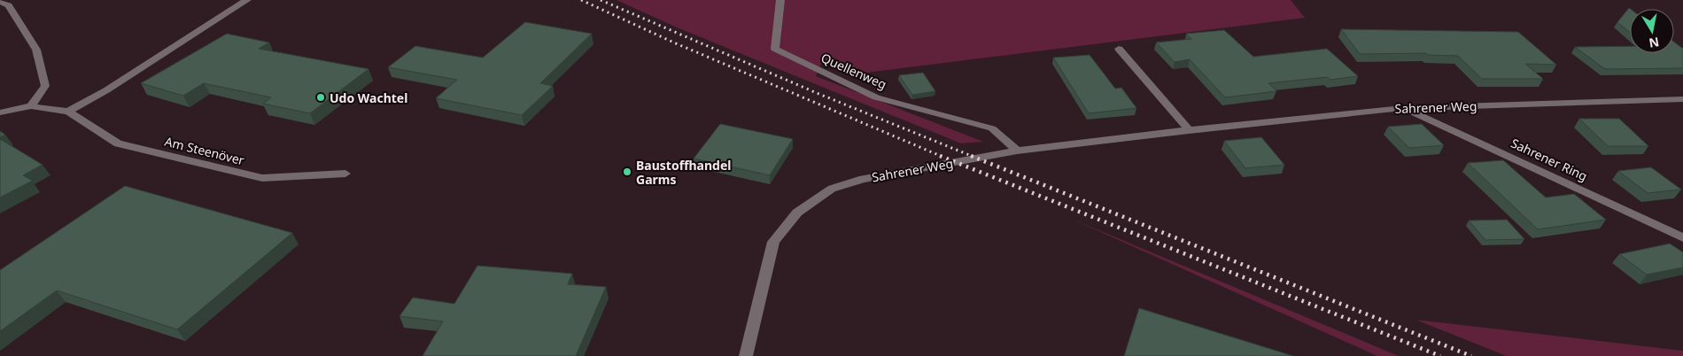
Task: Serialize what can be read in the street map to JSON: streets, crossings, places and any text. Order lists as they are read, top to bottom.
{
  "streets": {
    "street": [
      "Quellenweg",
      "Sahrener Weg",
      "Am Steenöver",
      "Sahrener Ring"
    ]
  },
  "crossings": [
    ["Quellenweg", "Sahrener Weg"],
    ["Sahrener Weg", "Sahrener Ring"]
  ],
  "places": ["Udo Wachtel", "Baustoffhandel Garms"],
  "north": "bottom"
}
